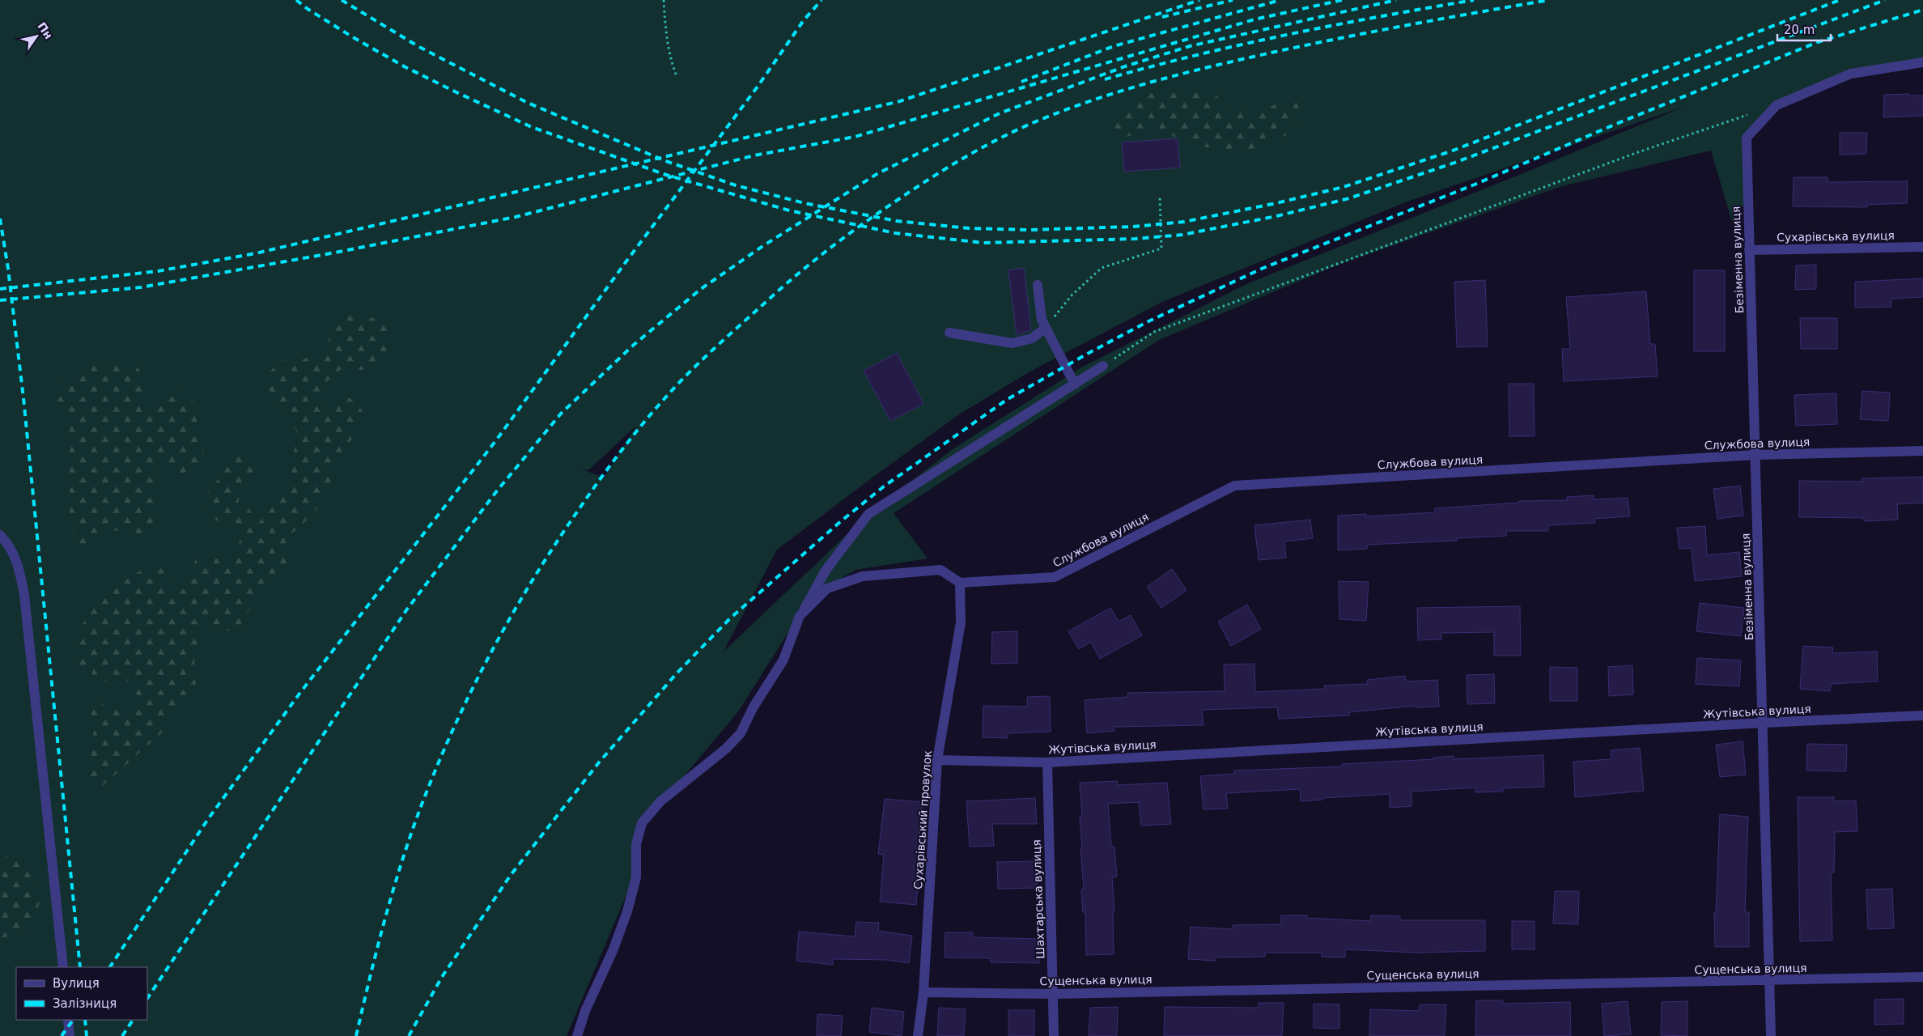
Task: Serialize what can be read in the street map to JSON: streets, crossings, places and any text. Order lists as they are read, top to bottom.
{
  "streets": {
    "street": [
      "Сухарівська вулиця",
      "Безіменна вулиця",
      "Службова вулиця",
      "Жутівська вулиця",
      "Сухарівський провулок",
      "Шахтарська вулиця",
      "Сущенська вулиця"
    ]
  },
  "crossings": [
    ["Сухарівська вулиця", "Безіменна вулиця"],
    ["Безіменна вулиця", "Службова вулиця"],
    ["Безіменна вулиця", "Жутівська вулиця"],
    ["Безіменна вулиця", "Сущенська вулиця"],
    ["Службова вулиця", "Сухарівський провулок"],
    ["Жутівська вулиця", "Сухарівський провулок"],
    ["Жутівська вулиця", "Шахтарська вулиця"],
    ["Сухарівський провулок", "Сущенська вулиця"],
    ["Шахтарська вулиця", "Сущенська вулиця"]
  ],
  "legend": ["Вулиця", "Залізниця"],
  "scale_bar": "20 m",
  "north": "top right"
}
